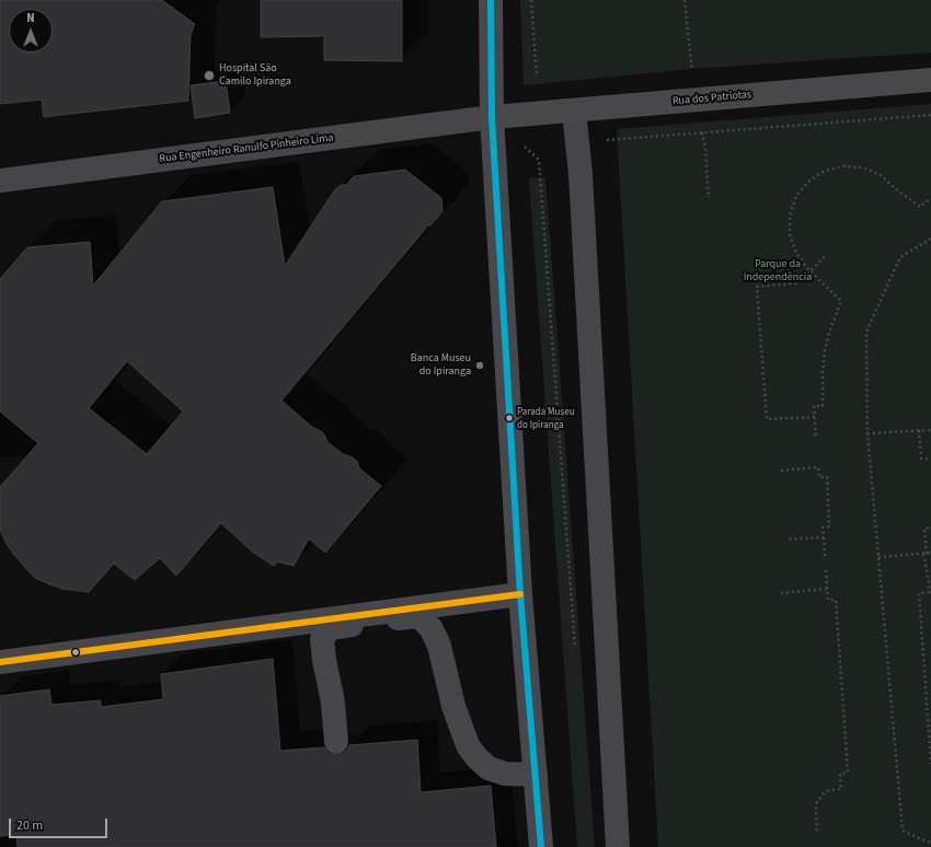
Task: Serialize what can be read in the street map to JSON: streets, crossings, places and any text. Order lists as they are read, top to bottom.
{
  "streets": {
    "main road": ["Rua dos Patriotas"],
    "street": ["Rua Engenheiro Ranulfo Pinheiro Lima"]
  },
  "crossings": [
    ["Rua dos Patriotas", "Rua Engenheiro Ranulfo Pinheiro Lima"]
  ],
  "parks": ["Parque da Independência"],
  "places": ["Hospital São Camilo Ipiranga", "Banca Museu do Ipiranga", "Parada Museu do Ipiranga"],
  "scale_bar": "20 m",
  "north": "top"
}
